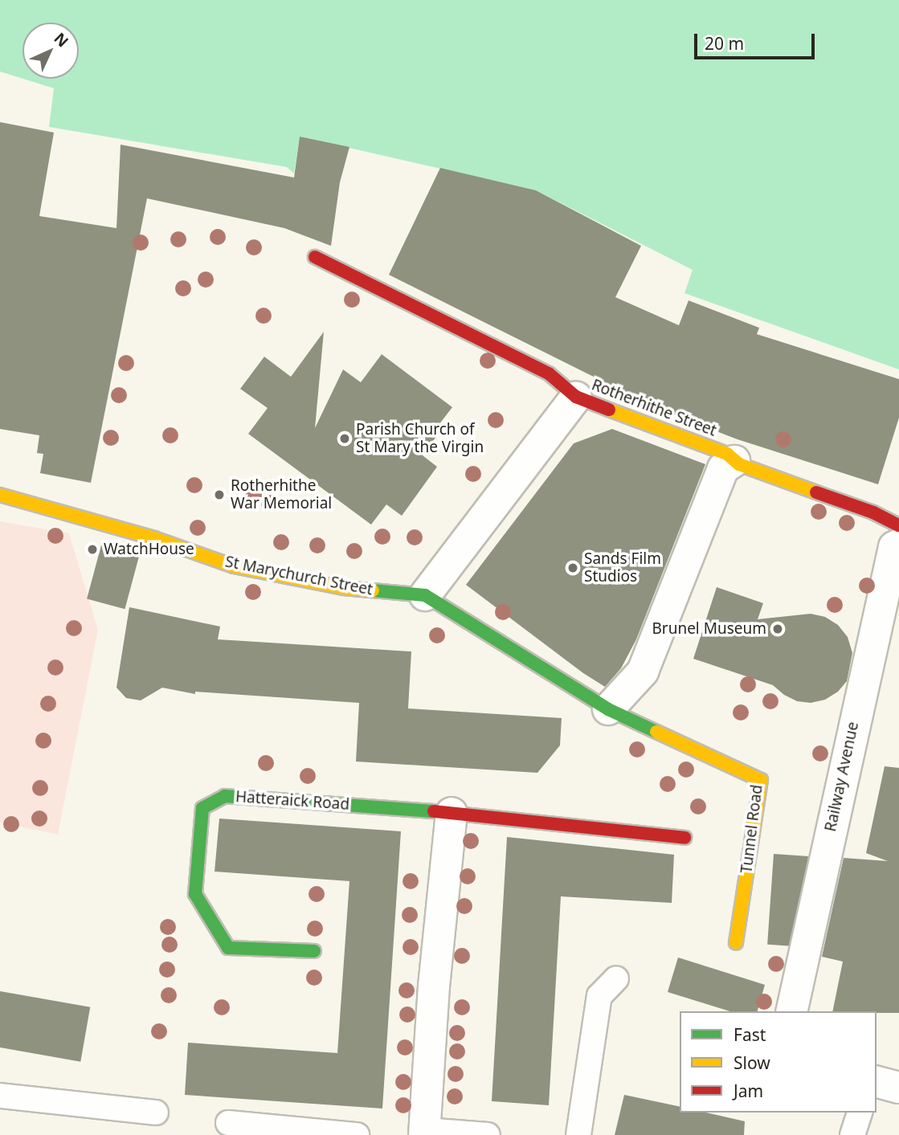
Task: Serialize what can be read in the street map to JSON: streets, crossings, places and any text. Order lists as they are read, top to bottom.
{
  "streets": {
    "street": [
      "Rotherhithe Street",
      "St Marychurch Street",
      "Railway Avenue",
      "Hatteraick Road",
      "Tunnel Road"
    ]
  },
  "crossings": [
    ["St Marychurch Street", "Tunnel Road"]
  ],
  "places": [
    "Parish Church of St Mary the Virgin",
    "Rotherhithe War Memorial",
    "WatchHouse",
    "Sands Film Studios",
    "Brunel Museum"
  ],
  "legend": ["Fast", "Slow", "Jam"],
  "scale_bar": "20 m",
  "north": "top right"
}
